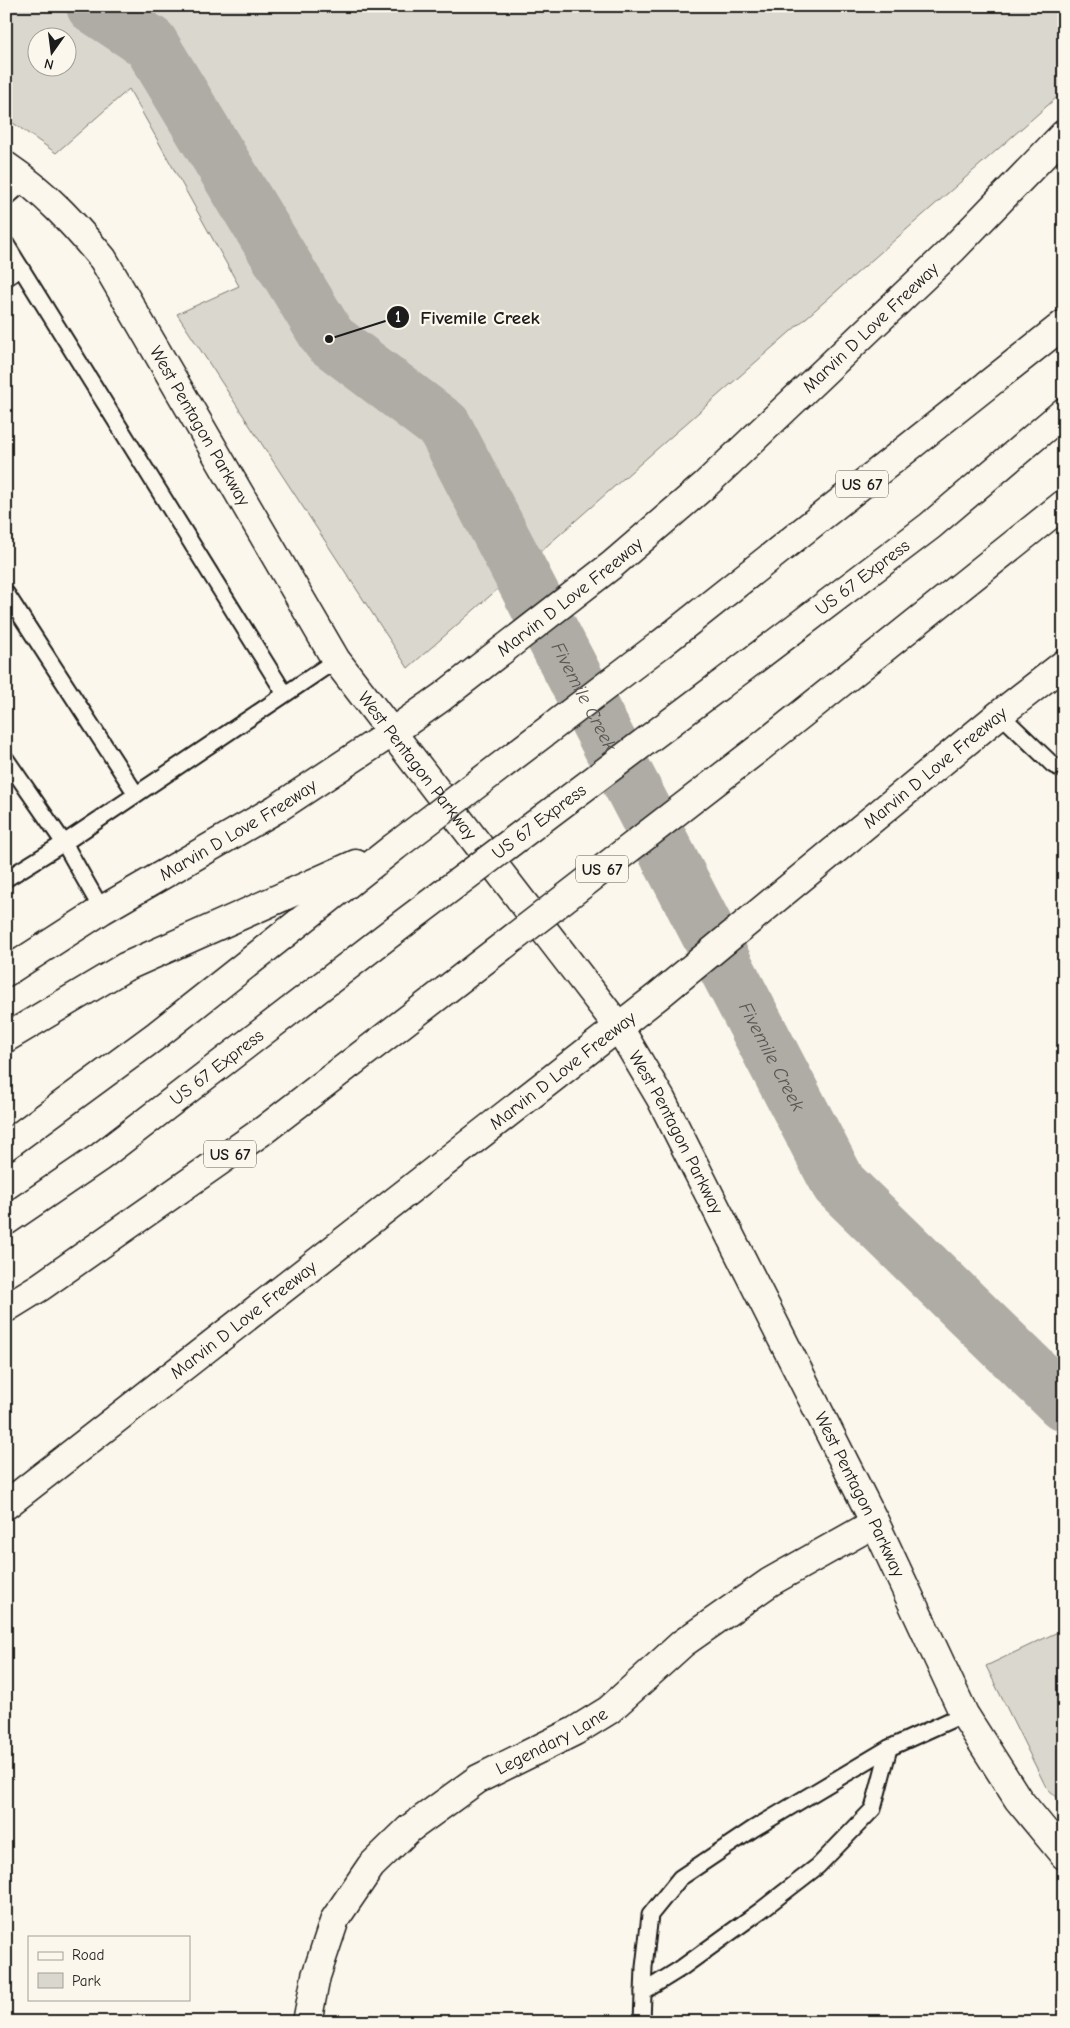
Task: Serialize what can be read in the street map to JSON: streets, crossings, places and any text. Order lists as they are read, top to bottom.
{
  "streets": {
    "main road": [
      "Marvin D Love Freeway",
      "West Pentagon Parkway",
      "US 67",
      "US 67 Express",
      "Legendary Lane"
    ]
  },
  "crossings": [
    ["Marvin D Love Freeway", "West Pentagon Parkway"],
    ["West Pentagon Parkway", "Legendary Lane"]
  ],
  "water": ["Fivemile Creek"],
  "places": ["Fivemile Creek"],
  "legend": ["Road", "Park"],
  "north": "bottom"
}
